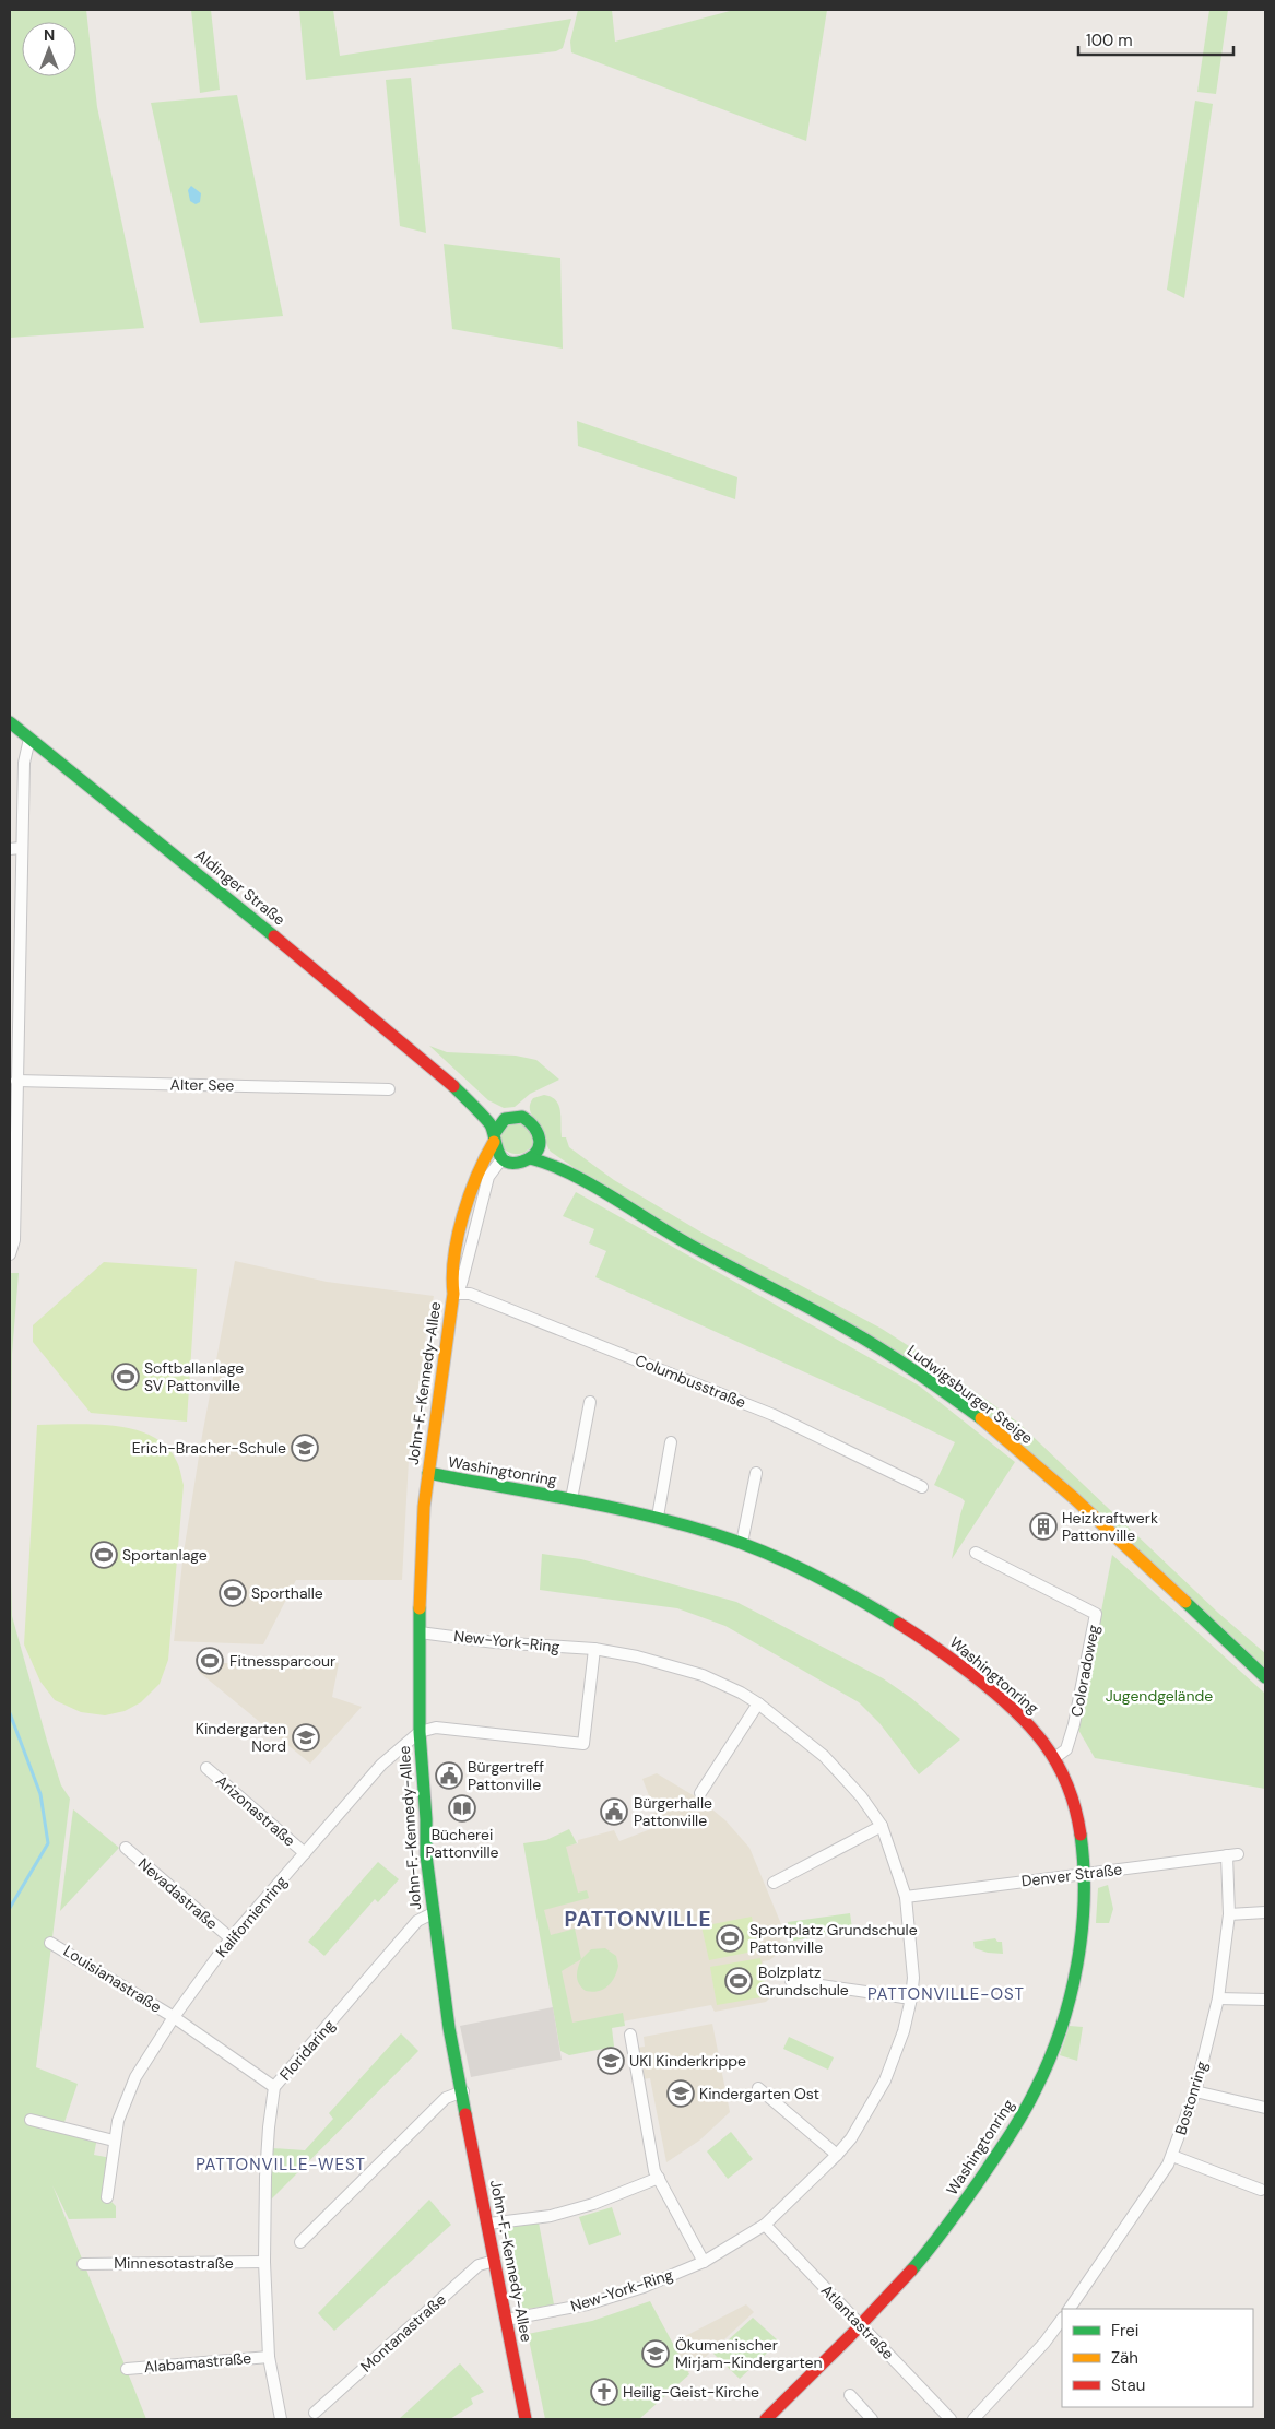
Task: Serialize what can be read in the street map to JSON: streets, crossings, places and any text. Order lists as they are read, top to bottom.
{
  "streets": {
    "street": [
      "Aldinger Straße",
      "Alter See",
      "Columbusstraße",
      "John-F.-Kennedy-Allee",
      "Ludwigsburger Steige",
      "Washingtonring",
      "New-York-Ring",
      "Coloradoweg",
      "Arizonastraße",
      "Denver Straße",
      "Nevadastraße",
      "Kalifornienring",
      "Louisianastraße",
      "Floridaring",
      "Bostonring",
      "Minnesotastraße",
      "Atlantastraße",
      "Montanastraße",
      "Alabamastraße"
    ]
  },
  "crossings": [
    ["Columbusstraße", "John-F.-Kennedy-Allee"],
    ["John-F.-Kennedy-Allee", "Washingtonring"],
    ["John-F.-Kennedy-Allee", "New-York-Ring"],
    ["John-F.-Kennedy-Allee", "Kalifornienring"],
    ["John-F.-Kennedy-Allee", "Floridaring"],
    ["John-F.-Kennedy-Allee", "Montanastraße"],
    ["Washingtonring", "Coloradoweg"],
    ["Washingtonring", "Denver Straße"],
    ["Washingtonring", "Atlantastraße"],
    ["New-York-Ring", "Denver Straße"],
    ["New-York-Ring", "Atlantastraße"],
    ["Arizonastraße", "Kalifornienring"],
    ["Denver Straße", "Bostonring"],
    ["Nevadastraße", "Kalifornienring"],
    ["Kalifornienring", "Louisianastraße"],
    ["Floridaring", "Minnesotastraße"],
    ["Floridaring", "Alabamastraße"]
  ],
  "districts": ["PATTONVILLE", "PATTONVILLE-OST", "PATTONVILLE-WEST"],
  "parks": ["Jugendgelände"],
  "places": {
    "sports": [
      "Softballanlage SV Pattonville",
      "Sportanlage",
      "Sporthalle",
      "Fitnessparcour",
      "Sportplatz Grundschule Pattonville",
      "Bolzplatz Grundschule"
    ],
    "school or university": [
      "Erich-Bracher-Schule",
      "Kindergarten Nord",
      "UKI Kinderkrippe",
      "Kindergarten Ost",
      "Ökumenischer Mirjam-Kindergarten"
    ],
    "building": ["Heizkraftwerk Pattonville"],
    "public building": ["Bürgertreff Pattonville", "Bürgerhalle Pattonville"],
    "library": ["Bücherei Pattonville"],
    "church": ["Heilig-Geist-Kirche"]
  },
  "legend": ["Frei", "Zäh", "Stau"],
  "scale_bar": "100 m",
  "north": "top"
}
